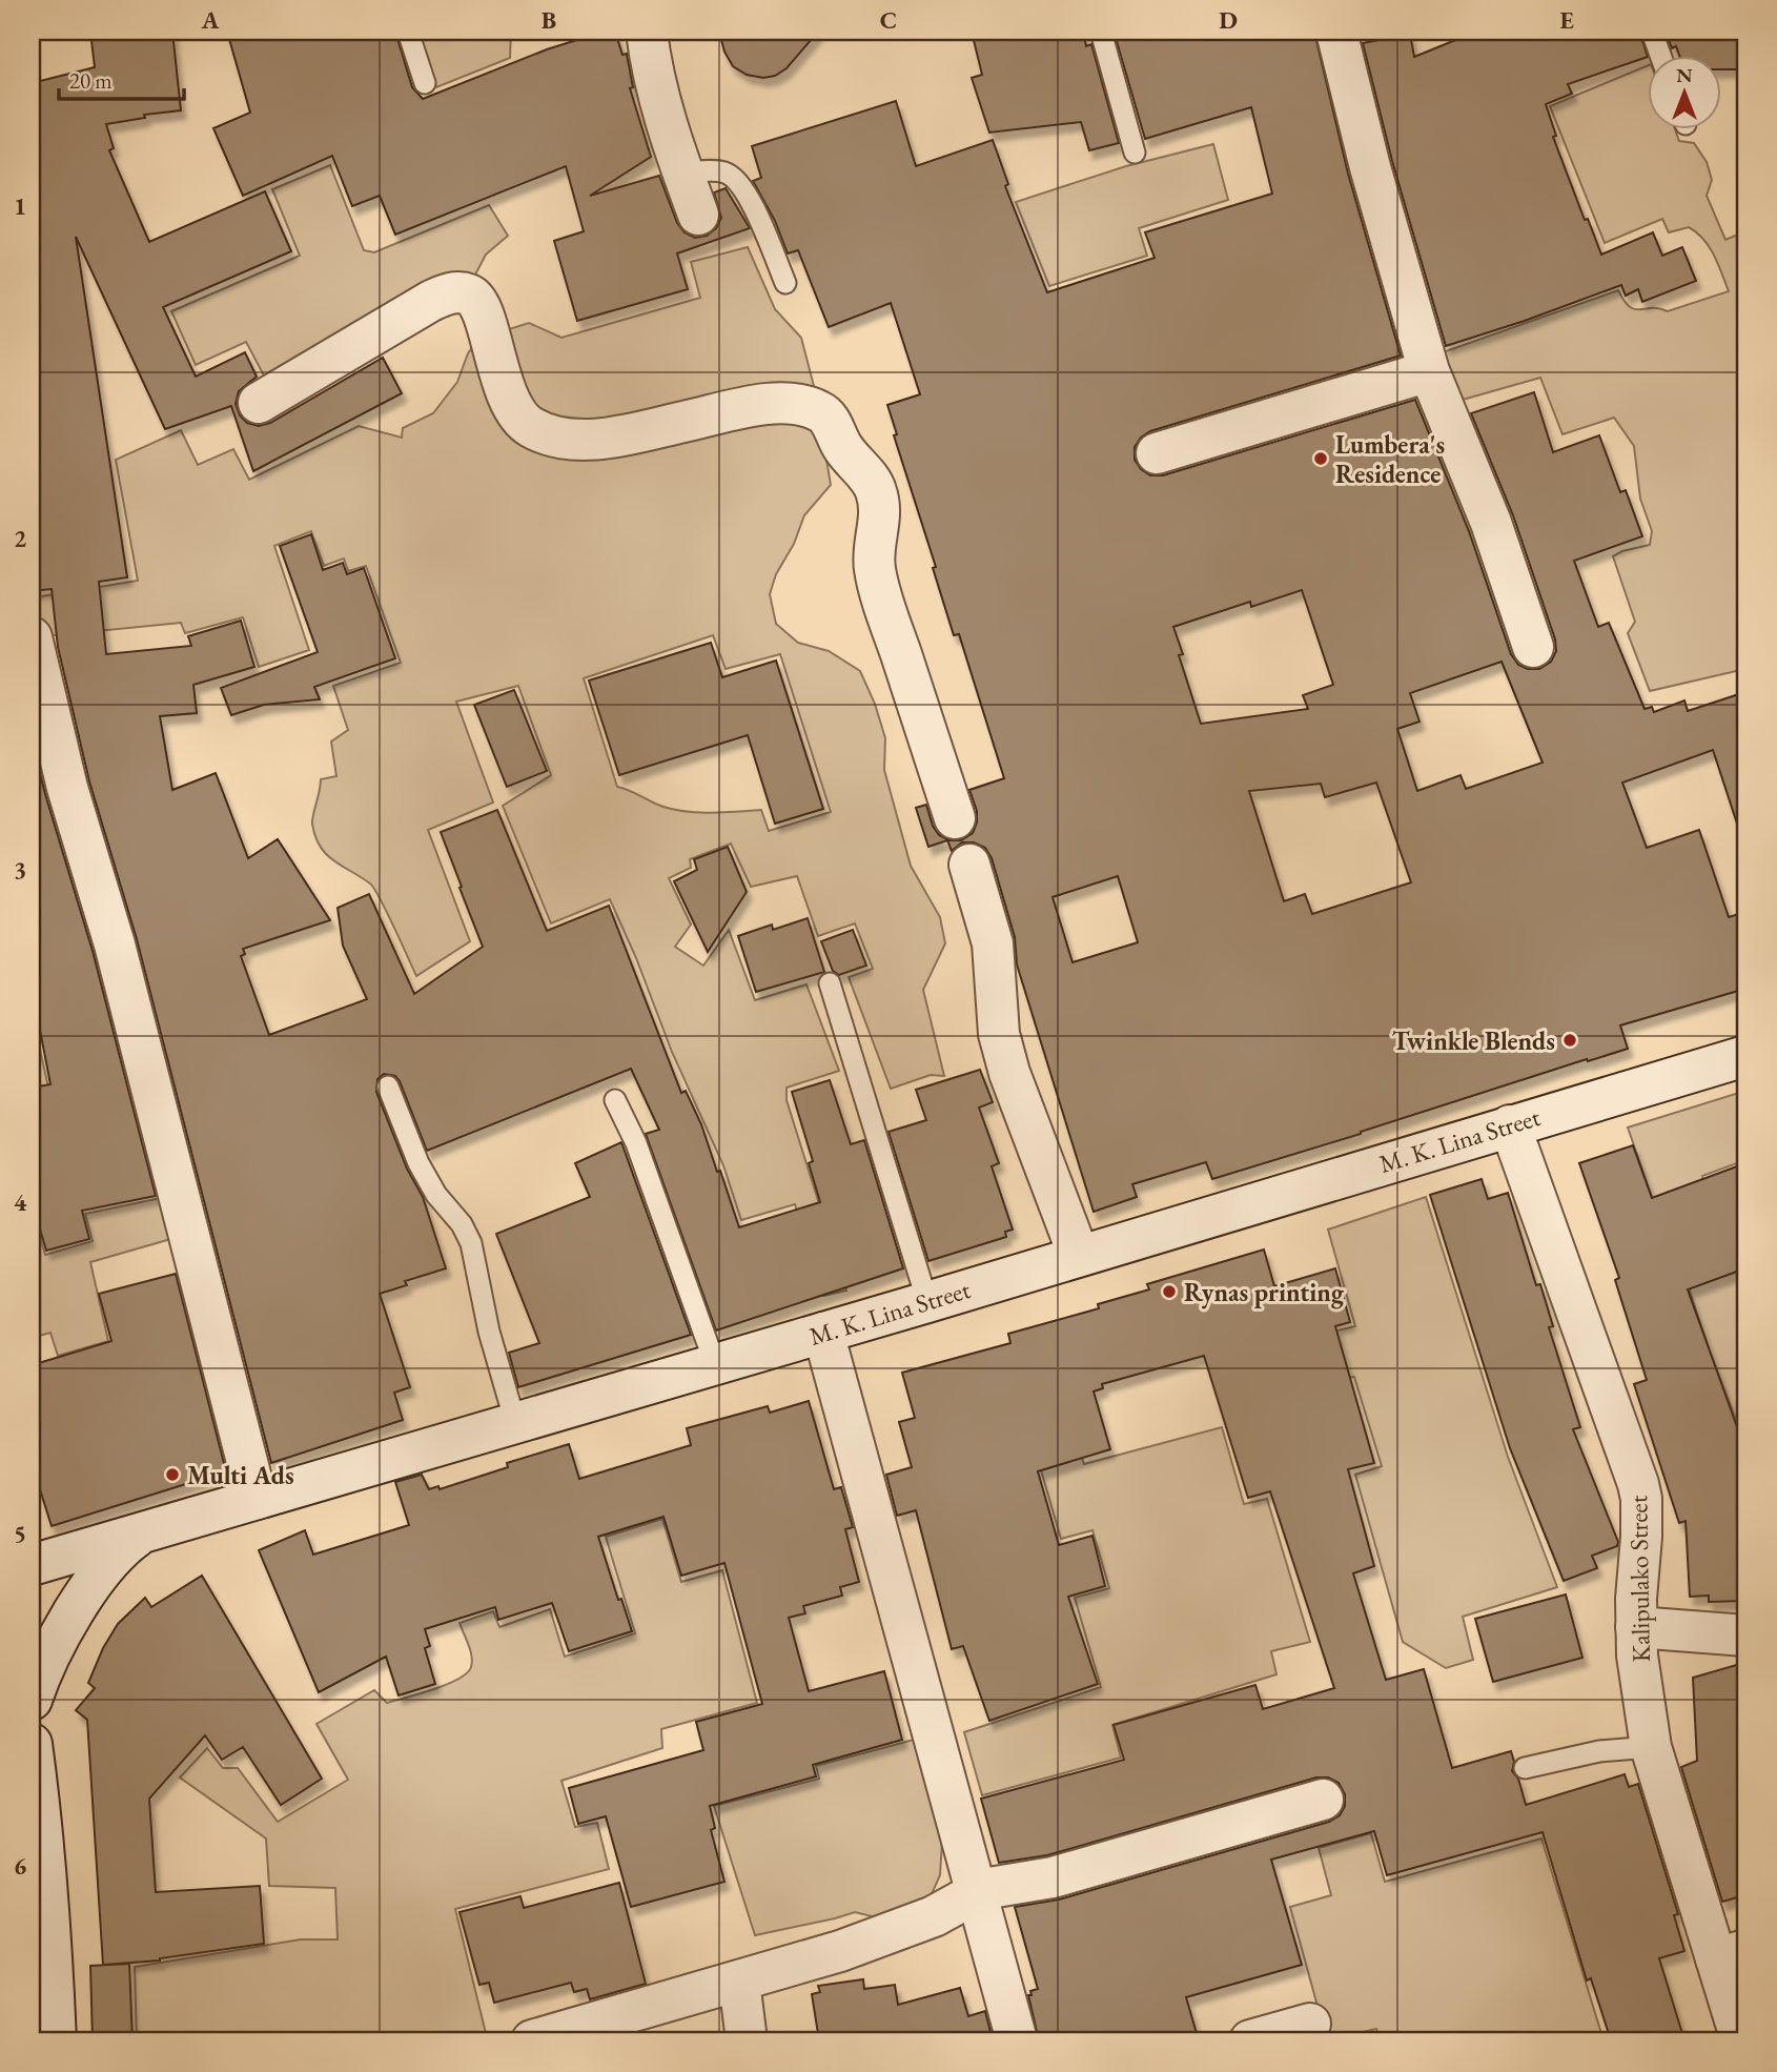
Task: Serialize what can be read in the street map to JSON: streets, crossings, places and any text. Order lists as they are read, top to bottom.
{
  "streets": {
    "street": ["M. K. Lina Street", "Kalipulako Street"]
  },
  "crossings": [
    ["M. K. Lina Street", "Kalipulako Street"]
  ],
  "places": [
    "Lumbera's Residence",
    "Twinkle Blends",
    "Rynas printing",
    "Multi Ads"
  ],
  "scale_bar": "20 m",
  "north": "top",
  "grid": {
    "columns": [
      "A",
      "B",
      "C",
      "D",
      "E"
    ],
    "rows": [
      "1",
      "2",
      "3",
      "4",
      "5",
      "6"
    ]
  }
}
